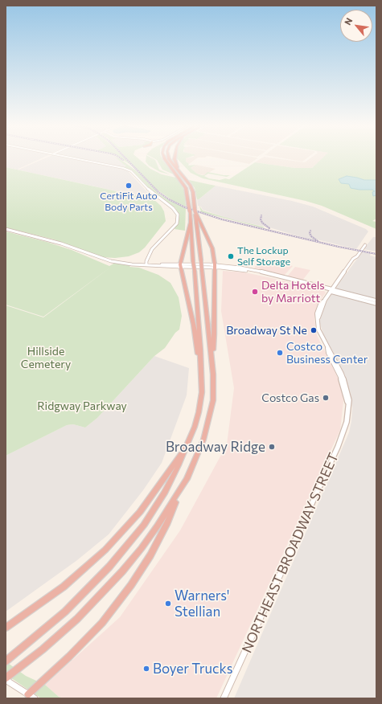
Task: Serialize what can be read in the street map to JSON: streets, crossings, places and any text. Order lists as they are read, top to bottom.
{
  "streets": {
    "main road": ["NORTHEAST BROADWAY STREET"]
  },
  "parks": ["Hillside Cemetery", "Ridgway Parkway"],
  "places": [
    "CertiFit Auto Body Parts",
    "The Lockup Self Storage",
    "Delta Hotels by Marriott",
    "Broadway St Ne",
    "Costco Business Center",
    "Costco Gas",
    "Broadway Ridge",
    "Warners' Stellian",
    "Boyer Trucks"
  ],
  "north": "top left"
}
